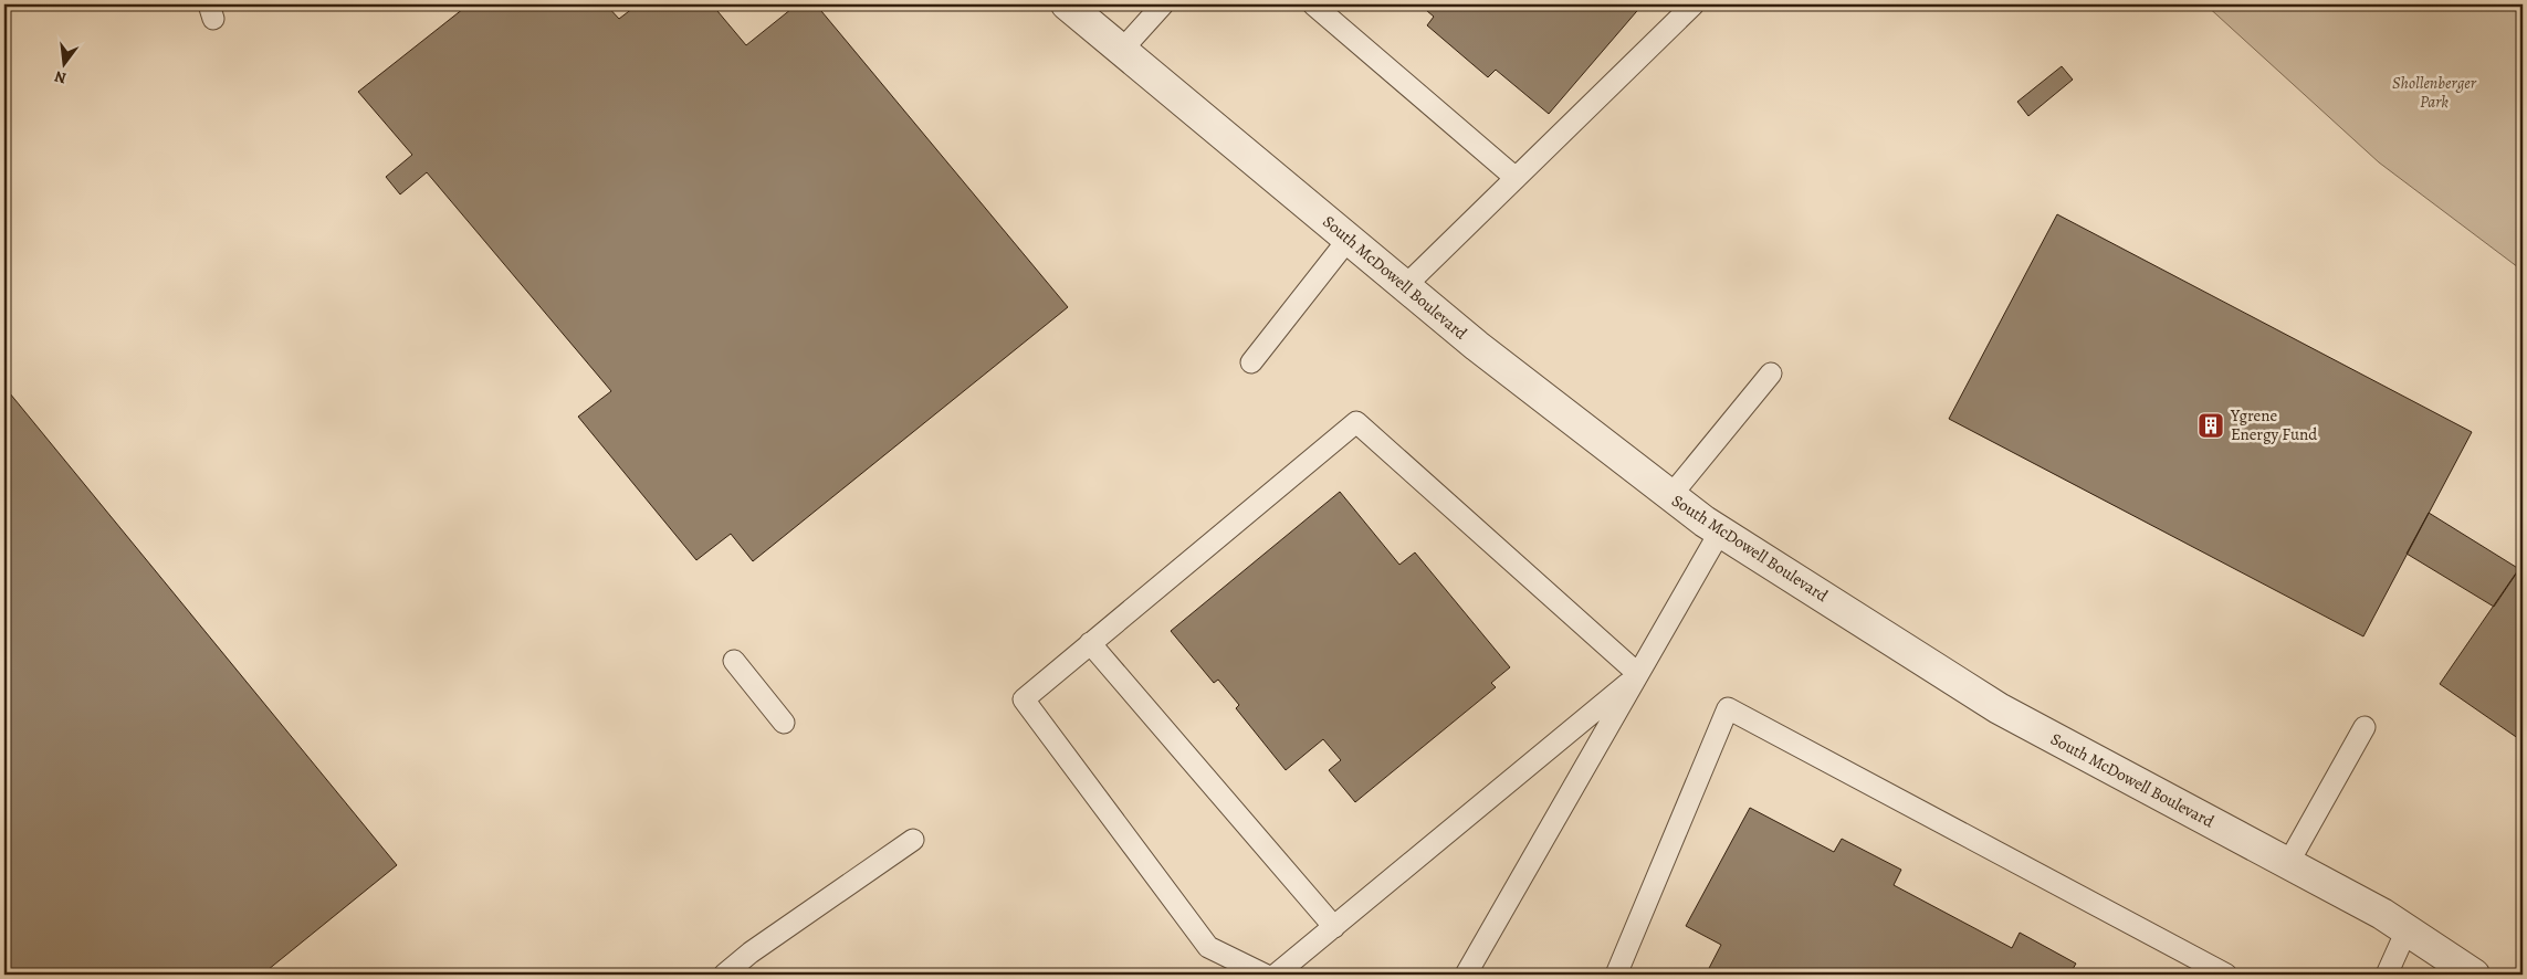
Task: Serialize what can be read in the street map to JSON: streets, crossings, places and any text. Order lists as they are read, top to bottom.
{
  "streets": {
    "street": ["South McDowell Boulevard"]
  },
  "parks": ["Shollenberger Park"],
  "places": {
    "building": ["Ygrene Energy Fund"]
  },
  "north": "bottom"
}
